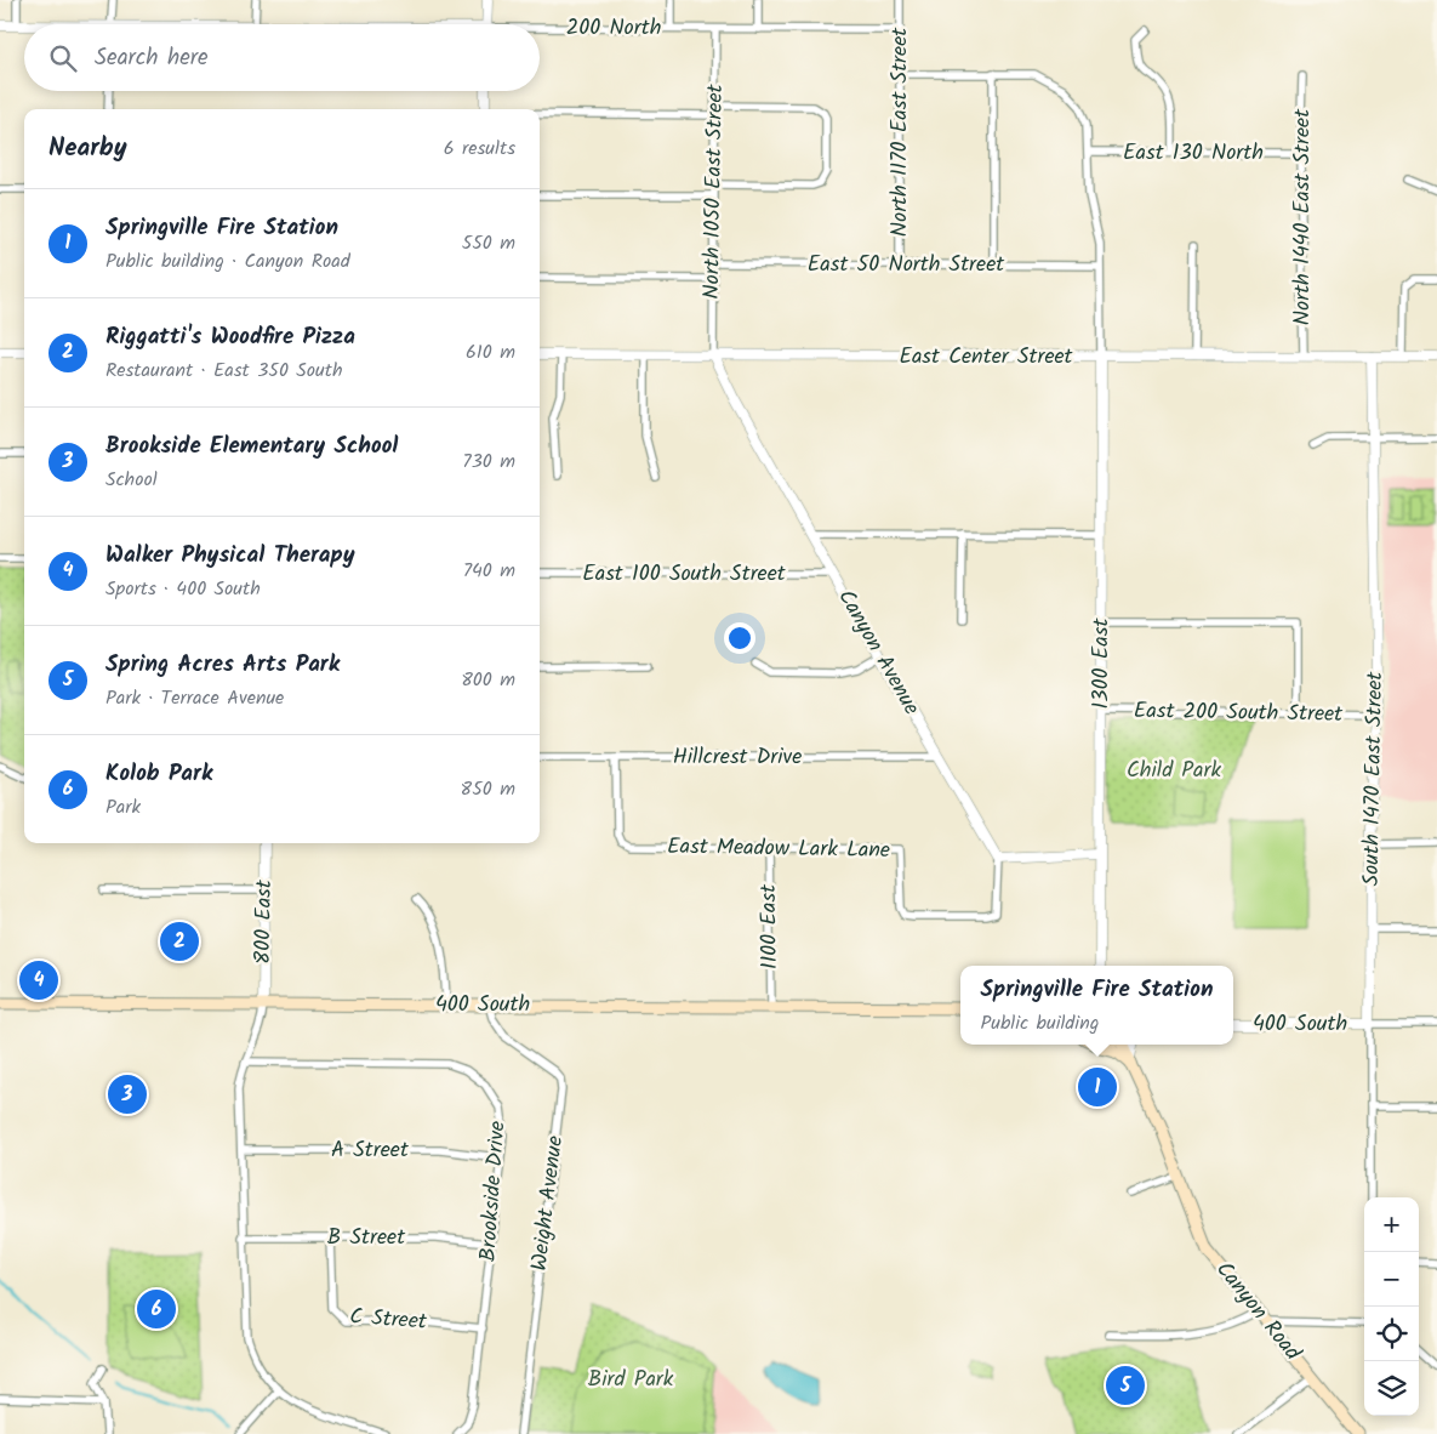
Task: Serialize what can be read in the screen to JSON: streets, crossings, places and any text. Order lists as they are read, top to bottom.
{
  "streets": {
    "main road": ["400 South", "Canyon Road"],
    "street": [
      "200 North",
      "North 1170 East Street",
      "East 130 North",
      "North 1050 East Street",
      "North 1440 East Street",
      "East 50 North Street",
      "East Center Street",
      "East 100 South Street",
      "Canyon Avenue",
      "1300 East",
      "East 200 South Street",
      "Hillcrest Drive",
      "South 1470 East Street",
      "East Meadow Lark Lane",
      "800 East",
      "1100 East",
      "A Street",
      "Brookside Drive",
      "Weight Avenue",
      "B Street",
      "C Street"
    ]
  },
  "crossings": [
    ["200 North", "North 1170 East Street"],
    ["200 North", "North 1050 East Street"],
    ["North 1170 East Street", "East 50 North Street"],
    ["East 130 North", "North 1440 East Street"],
    ["North 1050 East Street", "East 50 North Street"],
    ["North 1050 East Street", "East Center Street"],
    ["North 1050 East Street", "Canyon Avenue"],
    ["North 1440 East Street", "East Center Street"],
    ["East Center Street", "Canyon Avenue"],
    ["East Center Street", "1300 East"],
    ["East Center Street", "South 1470 East Street"],
    ["East 100 South Street", "Canyon Avenue"],
    ["Canyon Avenue", "Hillcrest Drive"],
    ["Canyon Avenue", "East Meadow Lark Lane"],
    ["1300 East", "East 200 South Street"],
    ["East 200 South Street", "South 1470 East Street"],
    ["Hillcrest Drive", "East Meadow Lark Lane"],
    ["South 1470 East Street", "400 South"],
    ["East Meadow Lark Lane", "1100 East"],
    ["800 East", "400 South"],
    ["1100 East", "400 South"],
    ["400 South", "Weight Avenue"],
    ["A Street", "Brookside Drive"],
    ["Brookside Drive", "B Street"],
    ["Brookside Drive", "C Street"],
    ["B Street", "C Street"]
  ],
  "parks": ["Child Park", "Bird Park"],
  "page": {
    "search": "Search here",
    "heading": ["Nearby", "6 results"],
    "list": [
      {
        "mark": "1",
        "name": "Springville Fire Station",
        "note": "Public building · Canyon Road",
        "value": "550 m"
      },
      {
        "mark": "2",
        "name": "Riggatti's Woodfire Pizza",
        "note": "Restaurant · East 350 South",
        "value": "610 m"
      },
      {
        "mark": "3",
        "name": "Brookside Elementary School",
        "note": "School",
        "value": "730 m"
      },
      {
        "mark": "4",
        "name": "Walker Physical Therapy",
        "note": "Sports · 400 South",
        "value": "740 m"
      },
      {
        "mark": "5",
        "name": "Spring Acres Arts Park",
        "note": "Park · Terrace Avenue",
        "value": "800 m"
      },
      {
        "mark": "6",
        "name": "Kolob Park",
        "note": "Park",
        "value": "850 m"
      }
    ],
    "pins": [
      "2",
      "4",
      "1",
      "3",
      "6",
      "5"
    ],
    "popup": ["Springville Fire Station", "Public building"],
    "map_buttons": ["+", "−"]
  }
}
